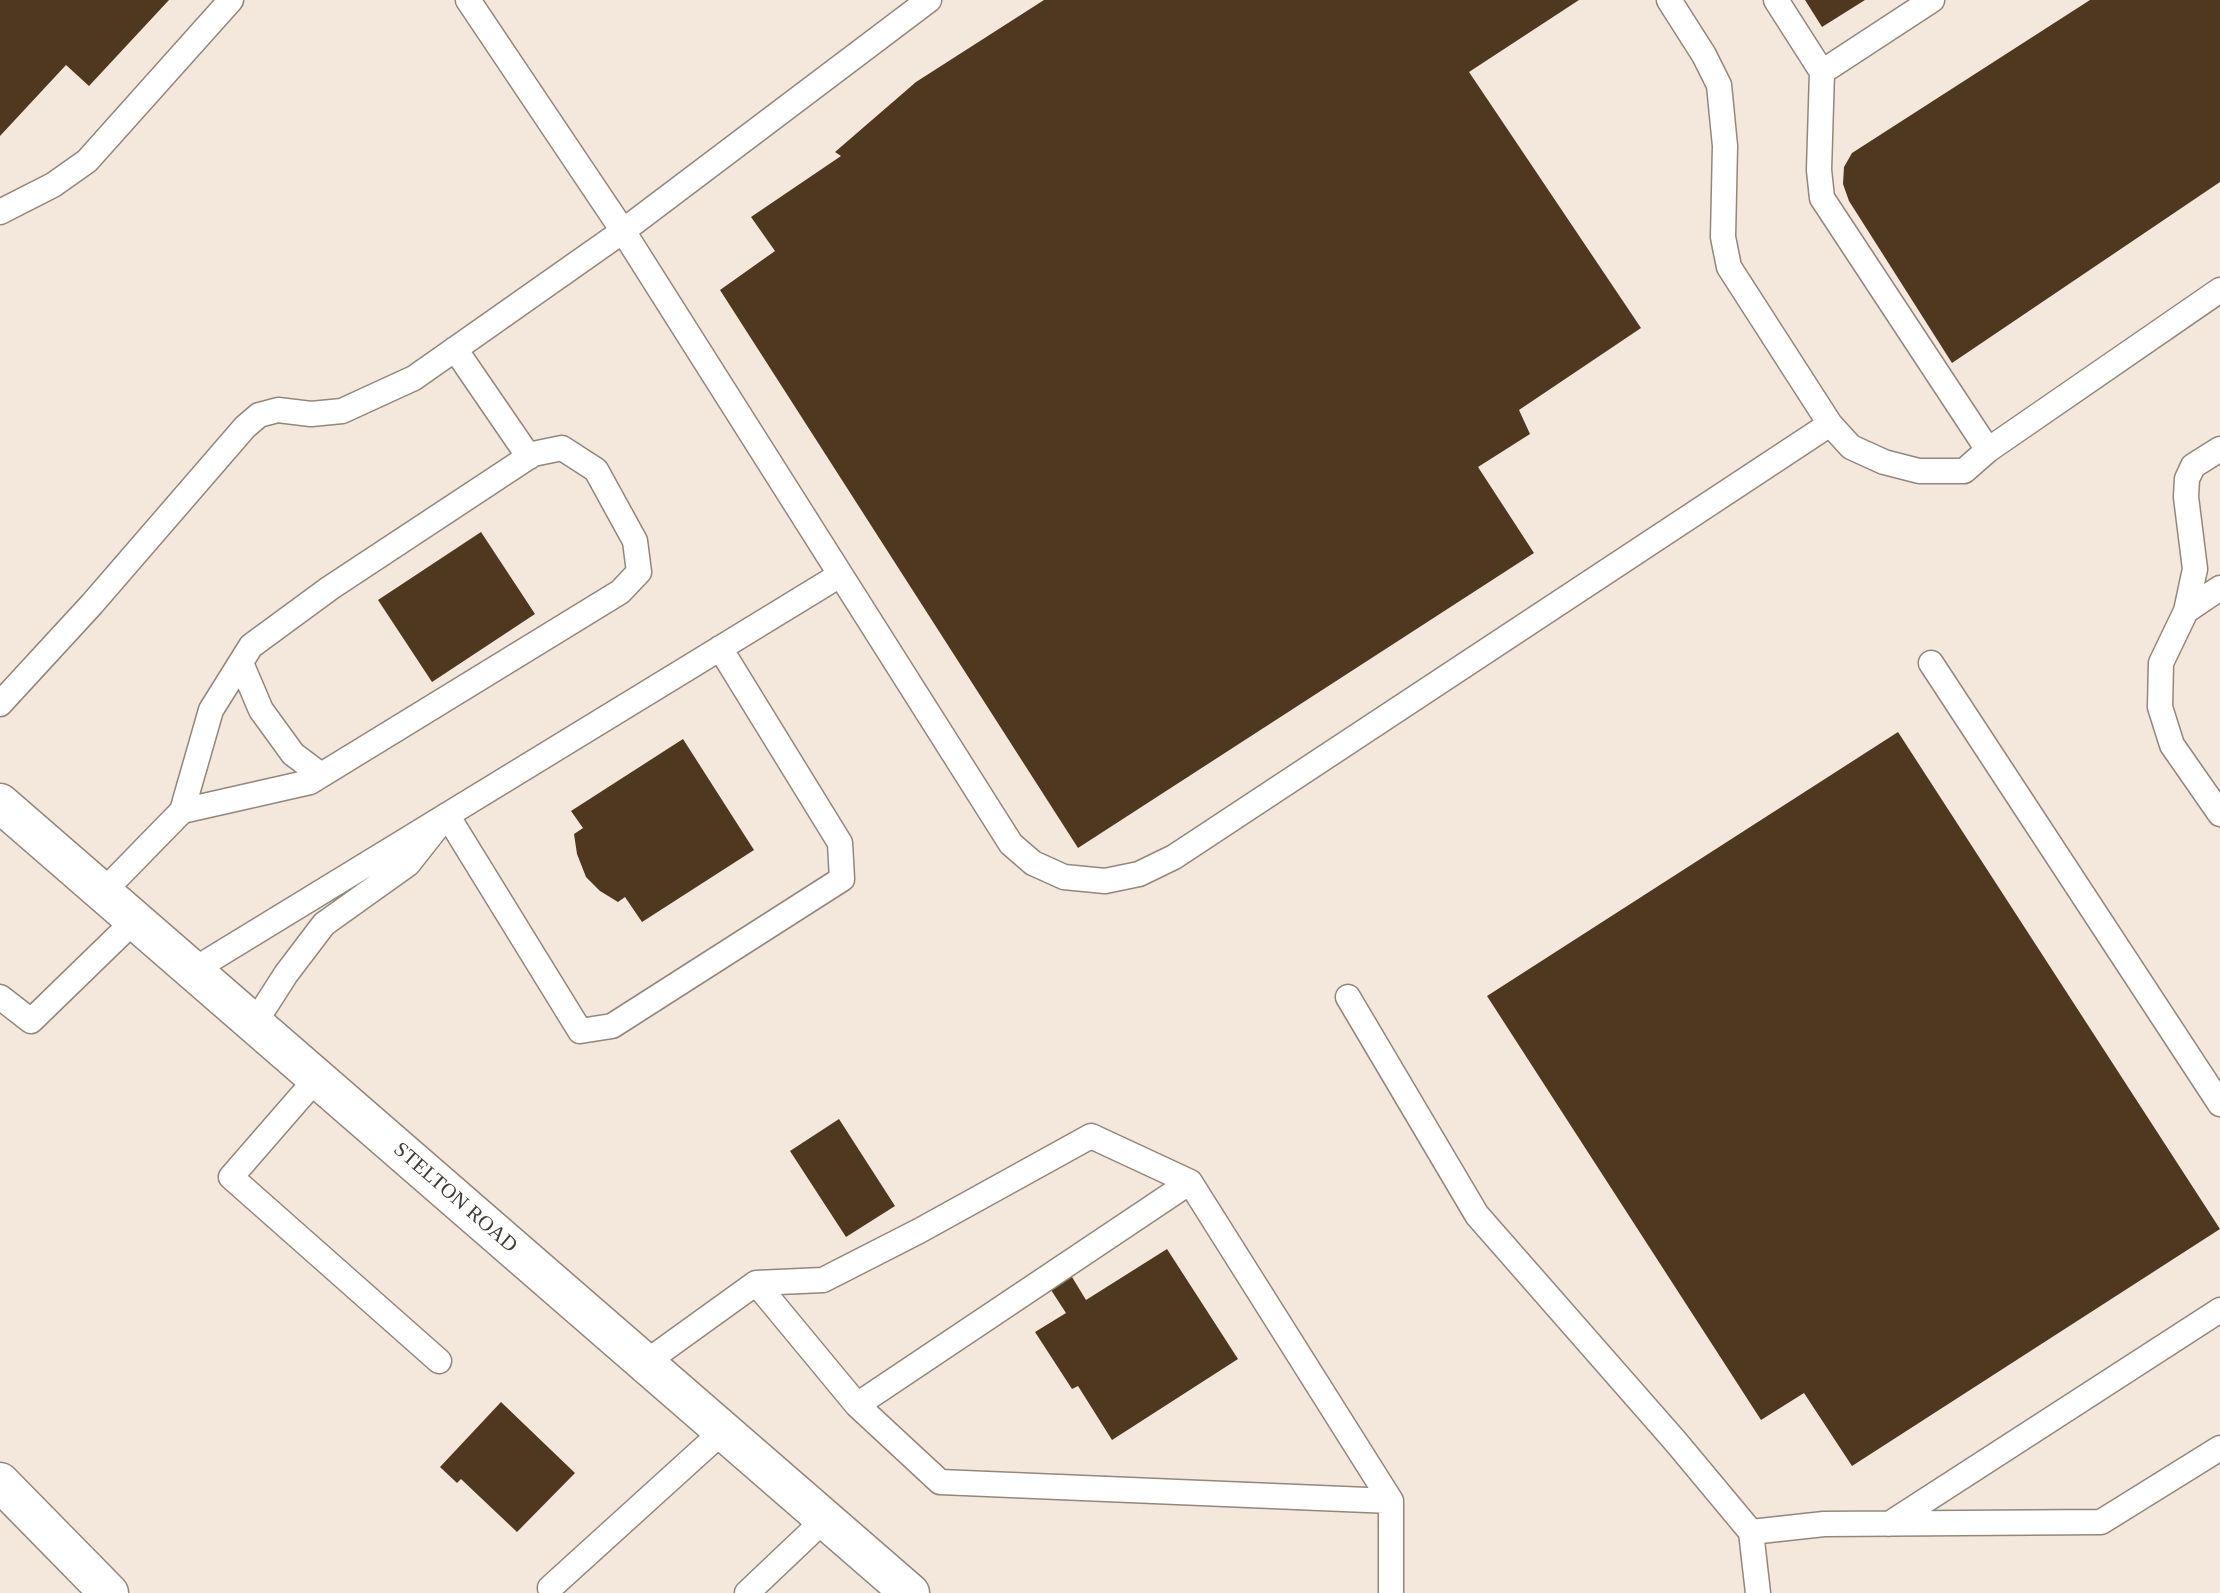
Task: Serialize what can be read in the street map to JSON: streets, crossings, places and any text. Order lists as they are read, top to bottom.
{
  "streets": {
    "main road": ["STELTON ROAD"]
  }
}
